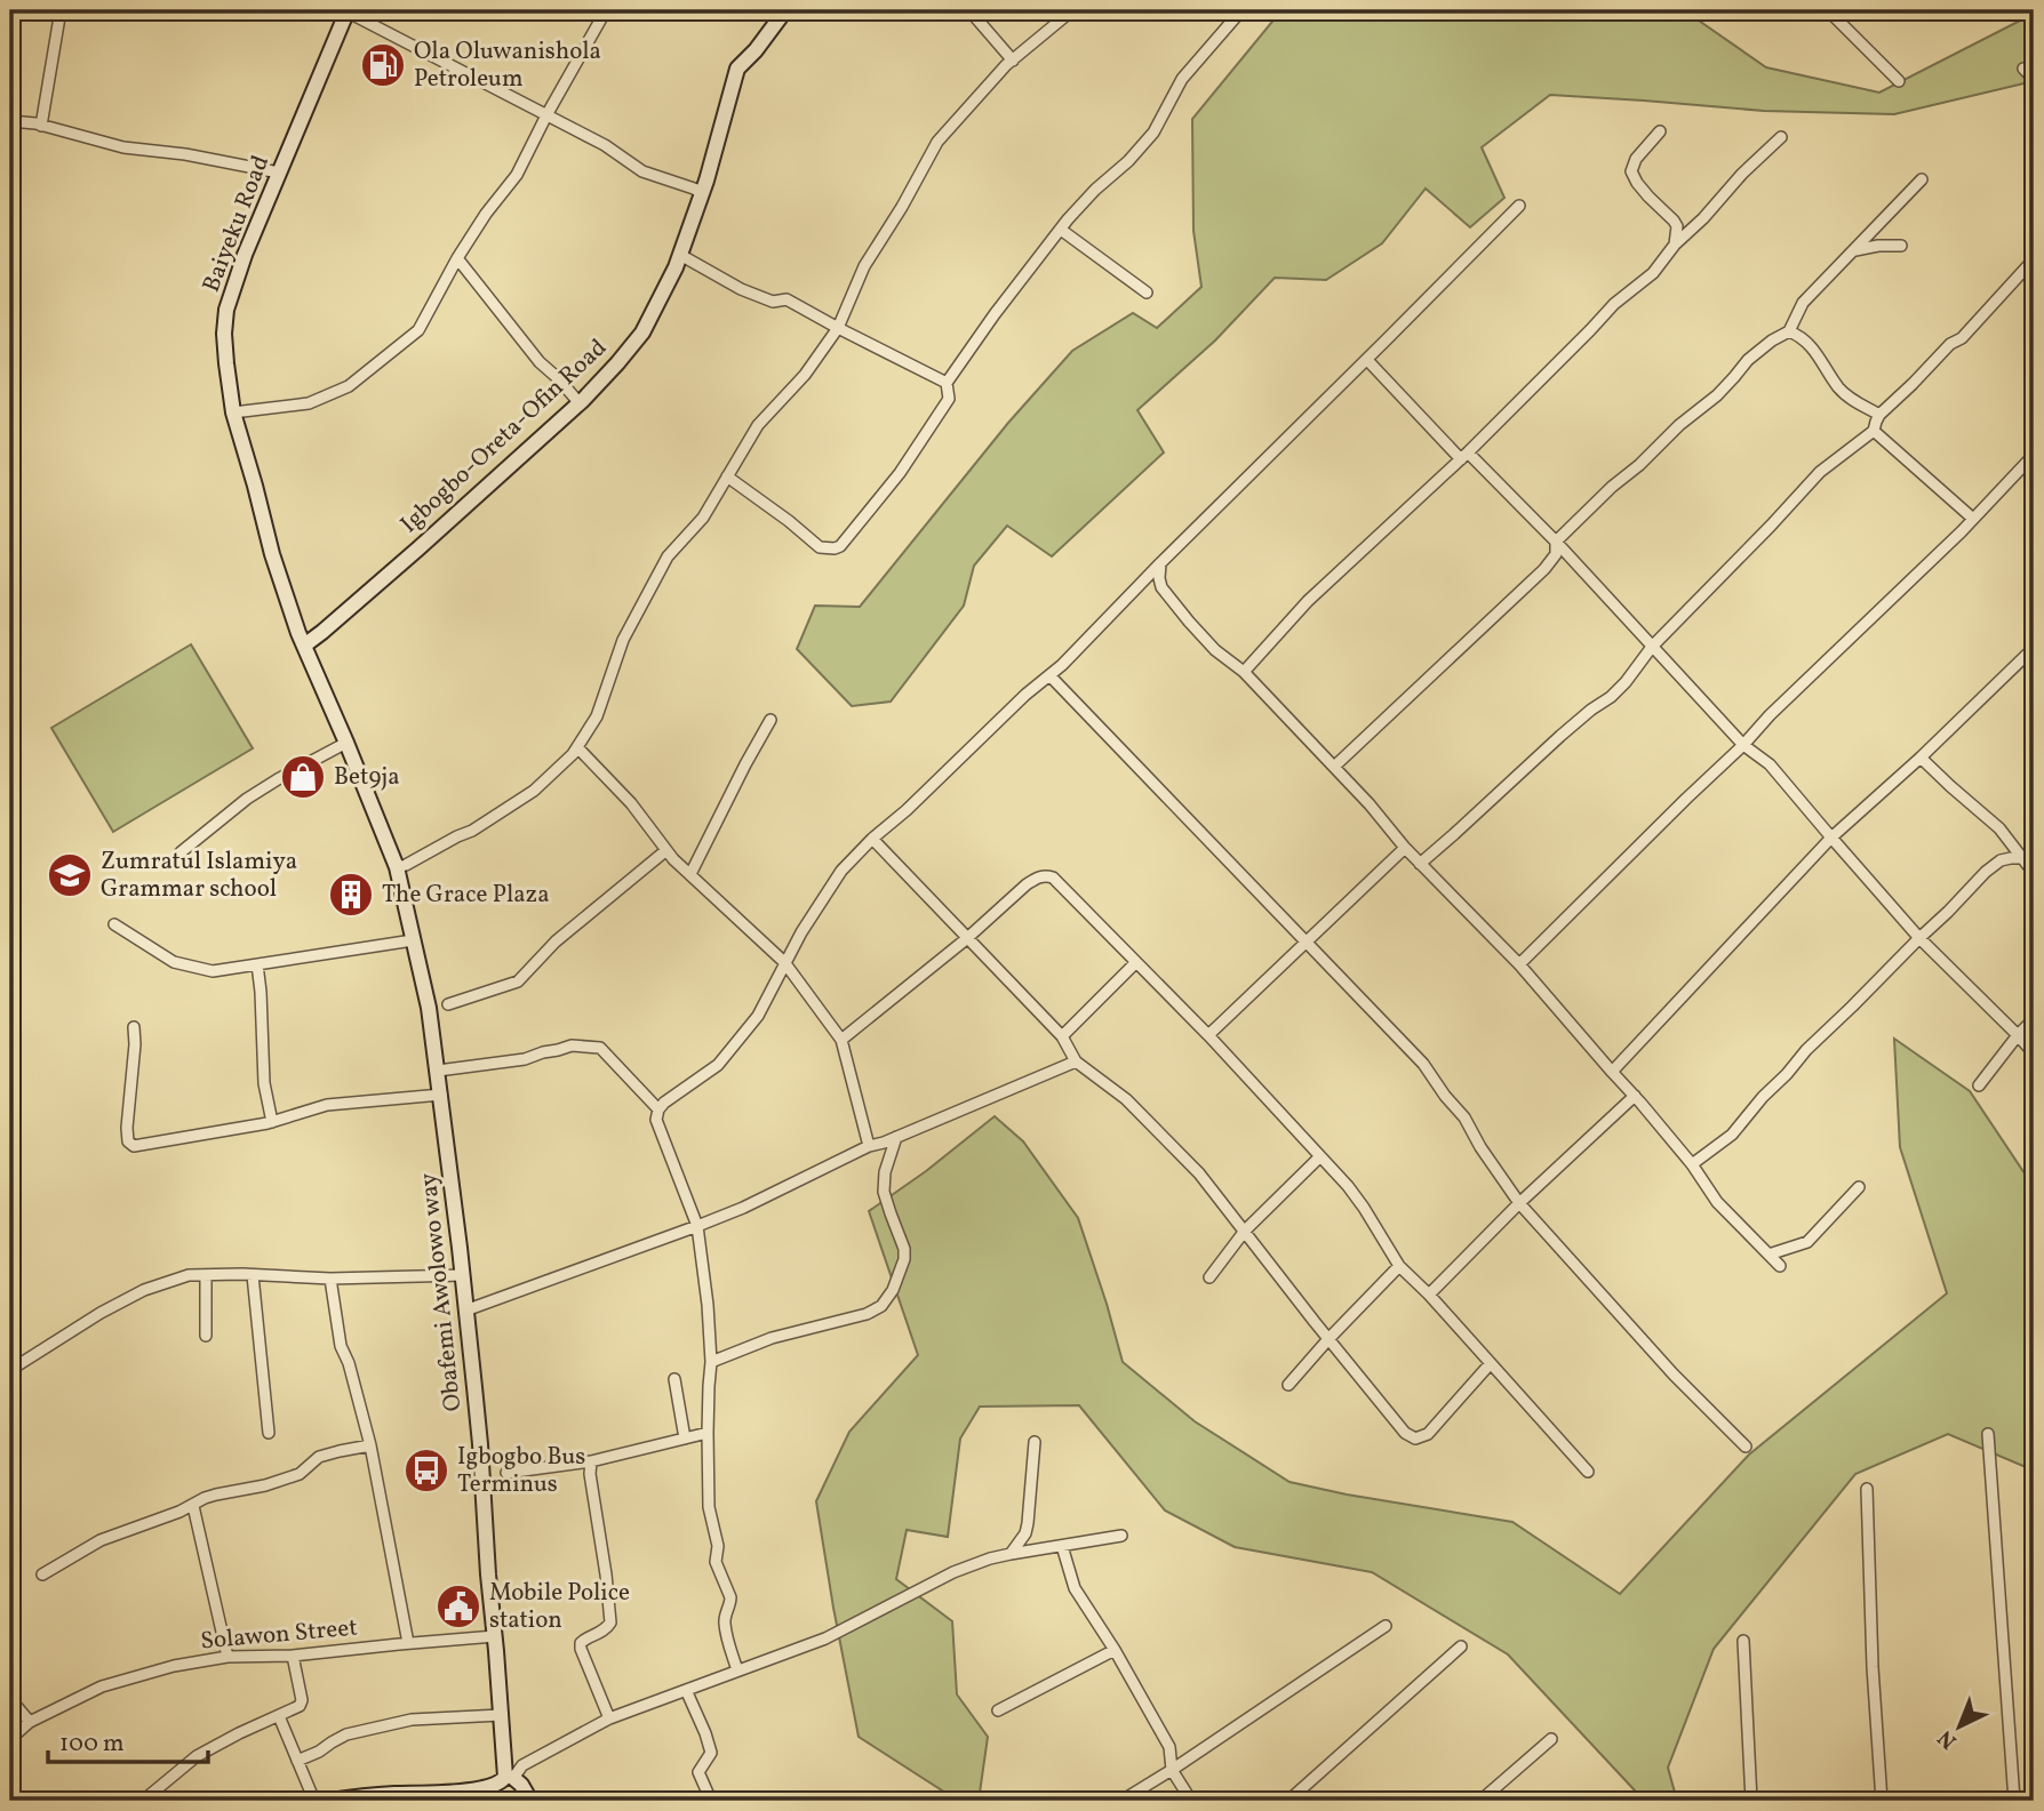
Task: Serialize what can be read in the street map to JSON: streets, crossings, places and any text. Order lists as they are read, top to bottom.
{
  "streets": {
    "main road": ["Baiyeku Road", "Igbogbo-Oreta-Ofin Road", "Obafemi Awolowo way"],
    "street": ["Solawon Street"]
  },
  "crossings": [
    ["Baiyeku Road", "Igbogbo-Oreta-Ofin Road"],
    ["Baiyeku Road", "Obafemi Awolowo way"],
    ["Igbogbo-Oreta-Ofin Road", "Obafemi Awolowo way"],
    ["Obafemi Awolowo way", "Solawon Street"]
  ],
  "places": {
    "fuel station": ["Ola Oluwanishola Petroleum"],
    "shop": ["Bet9ja"],
    "school or university": ["Zumratul Islamiya Grammar school"],
    "building": ["The Grace Plaza"],
    "bus stop": ["Igbogbo Bus Terminus"],
    "public building": ["Mobile Police station"]
  },
  "scale_bar": "100 m",
  "north": "bottom left"
}
